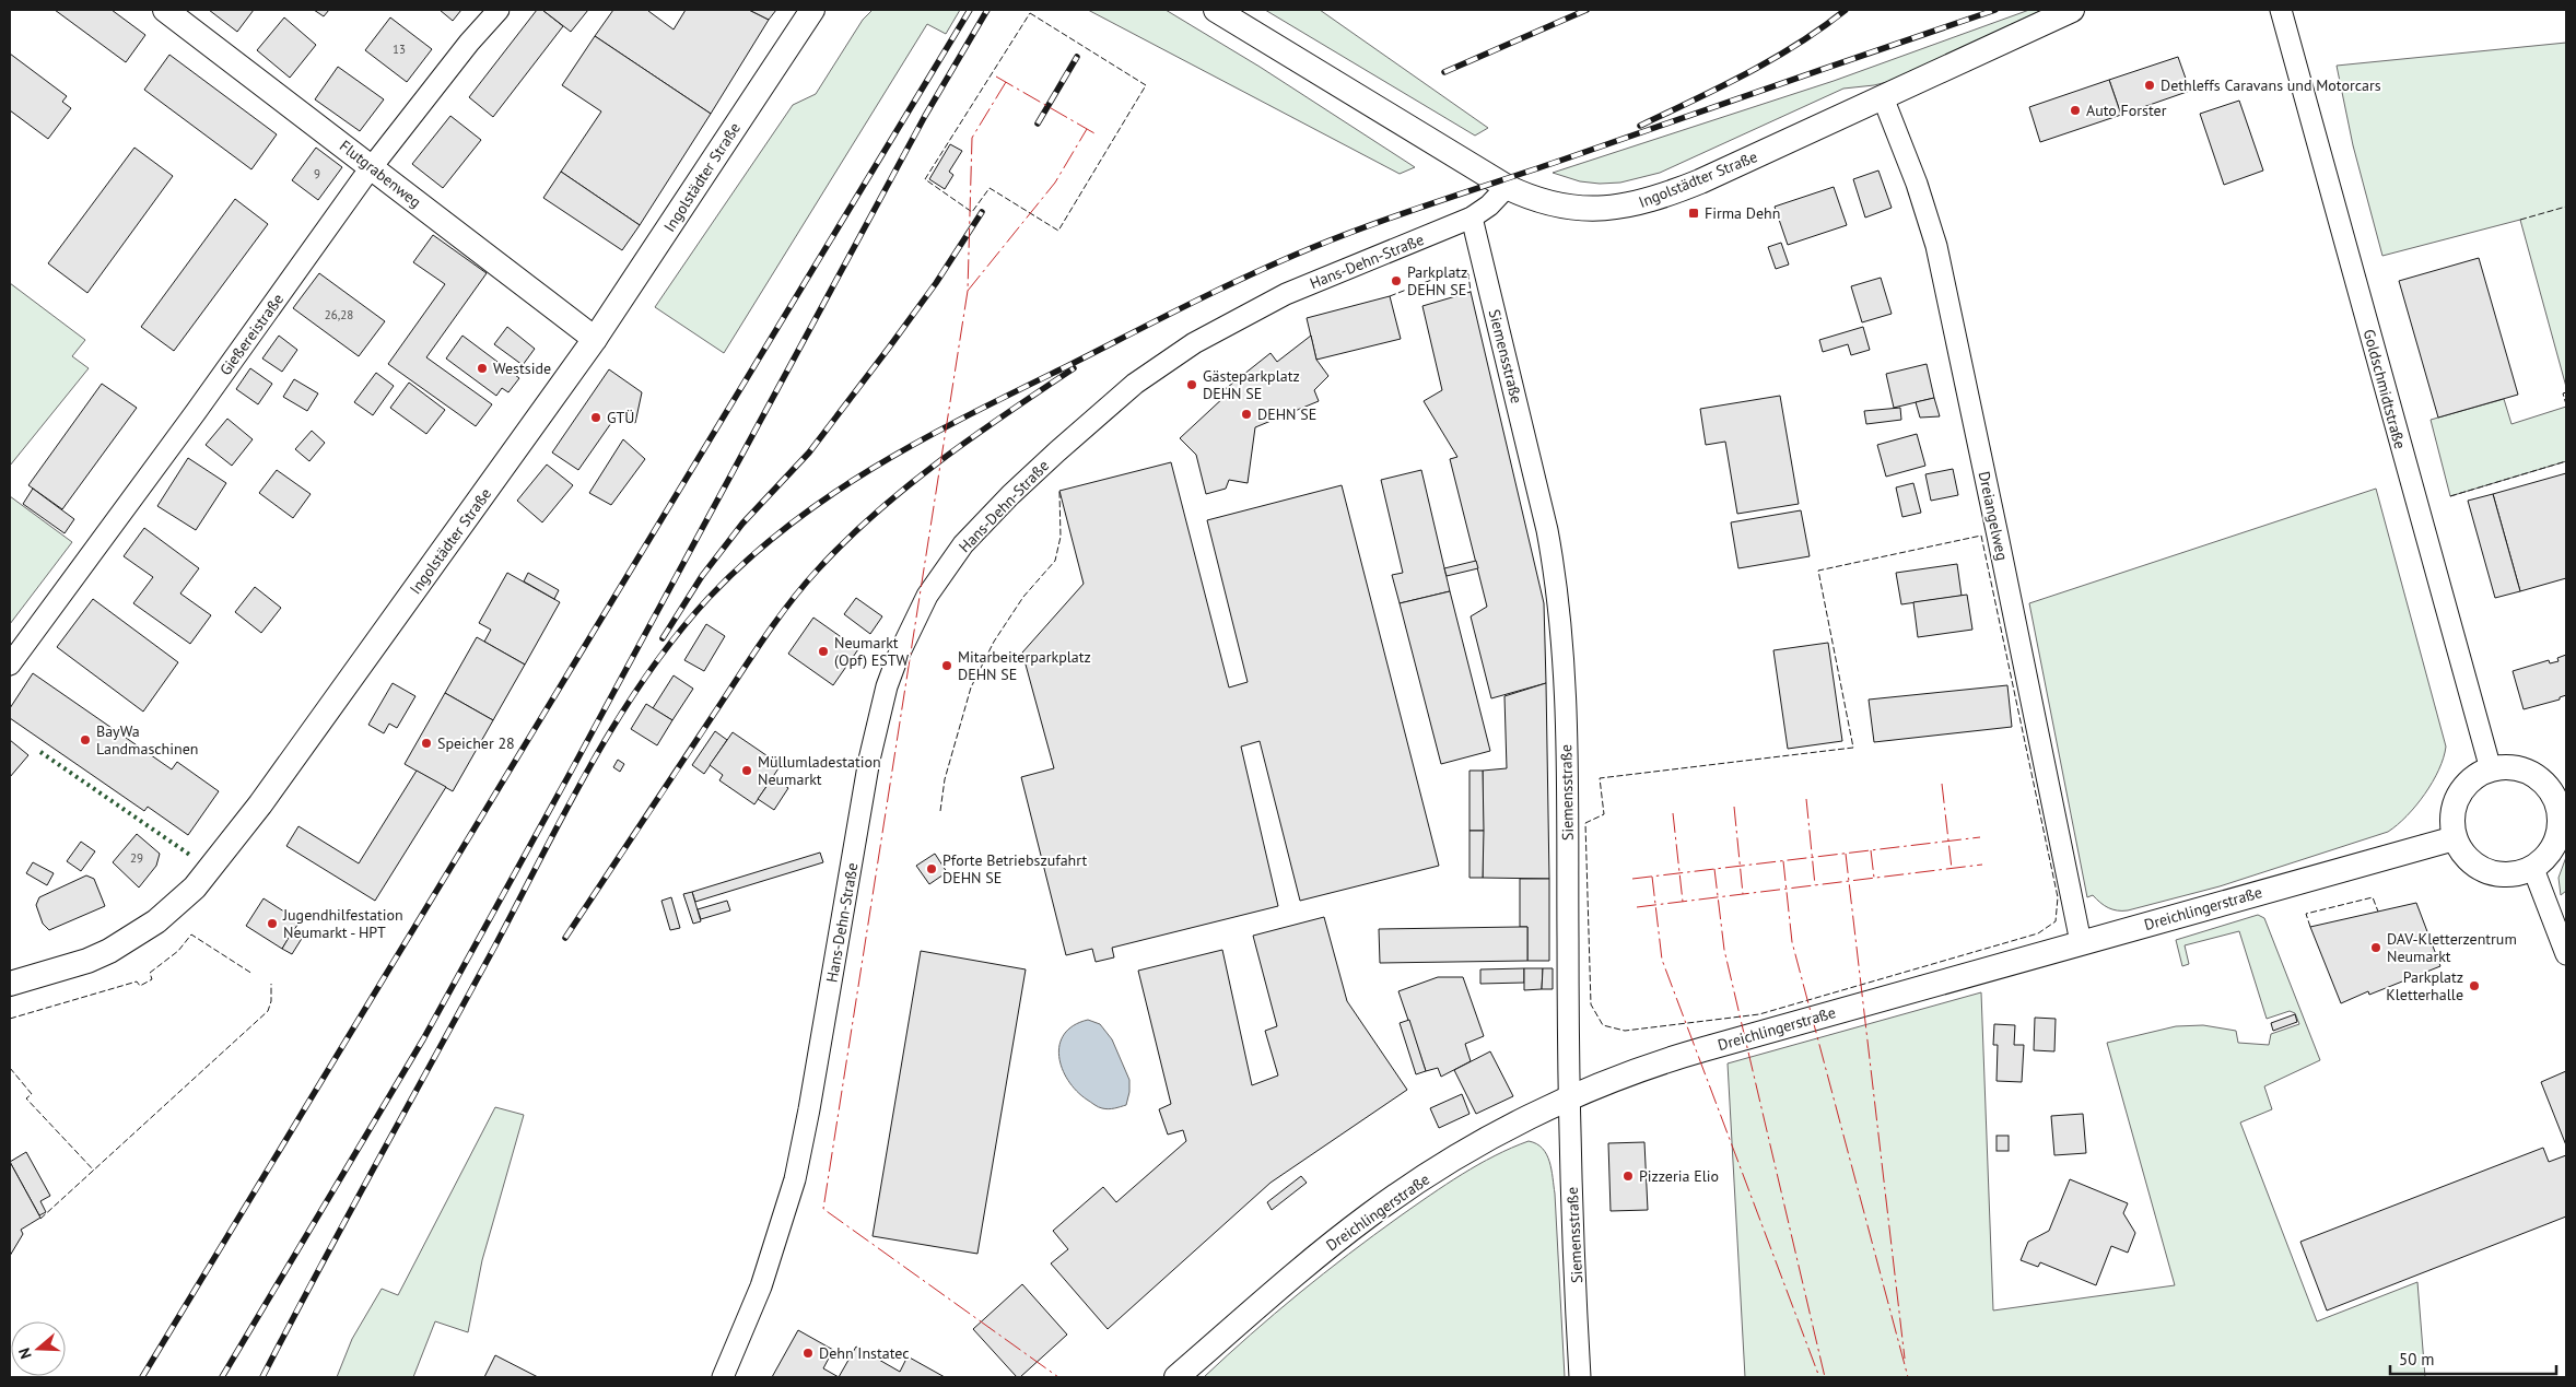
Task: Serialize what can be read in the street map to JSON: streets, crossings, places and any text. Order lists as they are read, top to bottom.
{
  "streets": {
    "street": [
      "Flutgrabenweg",
      "Ingolstädter Straße",
      "Hans-Dehn-Straße",
      "Gießereistraße",
      "Siemensstraße",
      "Goldschmidtstraße",
      "Dreiangelweg",
      "Dreichlingerstraße"
    ]
  },
  "crossings": [
    ["Flutgrabenweg", "Ingolstädter Straße"],
    ["Flutgrabenweg", "Gießereistraße"],
    ["Ingolstädter Straße", "Hans-Dehn-Straße"],
    ["Ingolstädter Straße", "Dreiangelweg"],
    ["Hans-Dehn-Straße", "Siemensstraße"],
    ["Siemensstraße", "Dreichlingerstraße"],
    ["Goldschmidtstraße", "Dreichlingerstraße"],
    ["Dreiangelweg", "Dreichlingerstraße"]
  ],
  "places": {
    "other": [
      "Dethleffs Caravans und Motorcars",
      "Auto Forster",
      "Parkplatz DEHN SE",
      "Westside",
      "Gästeparkplatz DEHN SE",
      "DEHN SE",
      "GTÜ",
      "Neumarkt (Opf) ESTW",
      "Mitarbeiterparkplatz DEHN SE",
      "BayWa Landmaschinen",
      "Speicher 28",
      "Müllumladestation Neumarkt",
      "Pforte Betriebszufahrt DEHN SE",
      "Jugendhilfestation Neumarkt - HPT",
      "DAV-Kletterzentrum Neumarkt",
      "Parkplatz Kletterhalle",
      "Pizzeria Elio",
      "Dehn Instatec"
    ],
    "transit": ["Firma Dehn"]
  },
  "house_numbers": [
    "13",
    "9",
    "26,28",
    "29"
  ],
  "scale_bar": "50 m",
  "north": "left"
}
